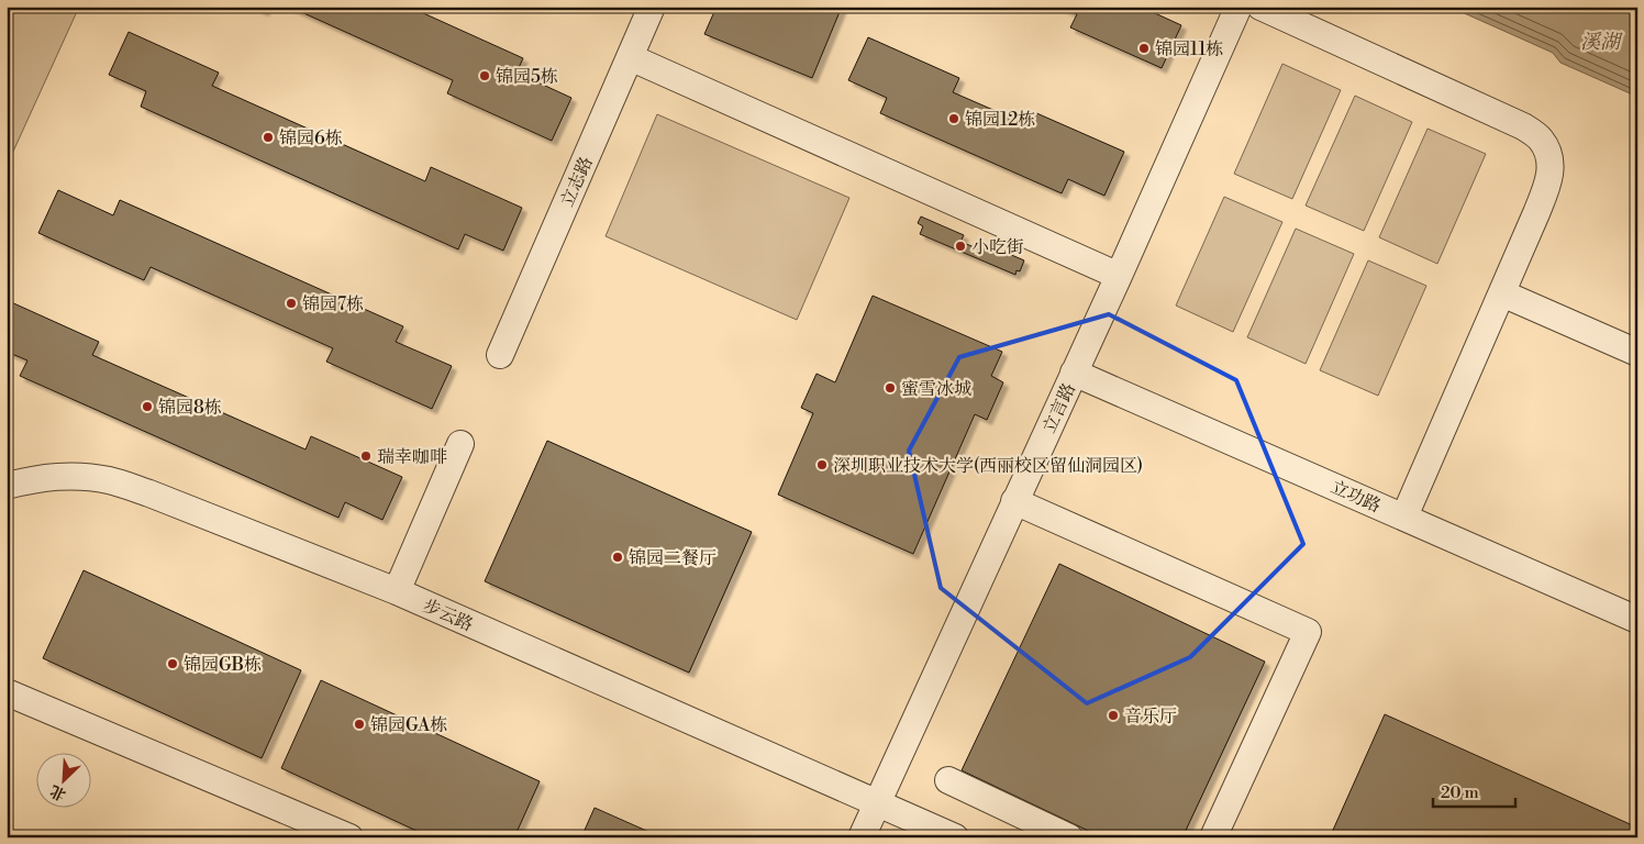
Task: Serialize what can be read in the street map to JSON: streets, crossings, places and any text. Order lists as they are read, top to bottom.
{
  "streets": {
    "street": [
      "立志路",
      "立言路",
      "立功路",
      "步云路"
    ]
  },
  "crossings": [
    ["立言路", "立功路"],
    ["立言路", "步云路"]
  ],
  "water": ["溪湖"],
  "places": [
    "锦园11栋",
    "锦园5栋",
    "锦园12栋",
    "锦园6栋",
    "小吃街",
    "锦园7栋",
    "蜜雪冰城",
    "锦园8栋",
    "瑞幸咖啡",
    "深圳职业技术大学(西丽校区留仙洞园区)",
    "锦园二餐厅",
    "锦园GB栋",
    "音乐厅",
    "锦园GA栋"
  ],
  "scale_bar": "20 m",
  "north": "bottom left"
}
